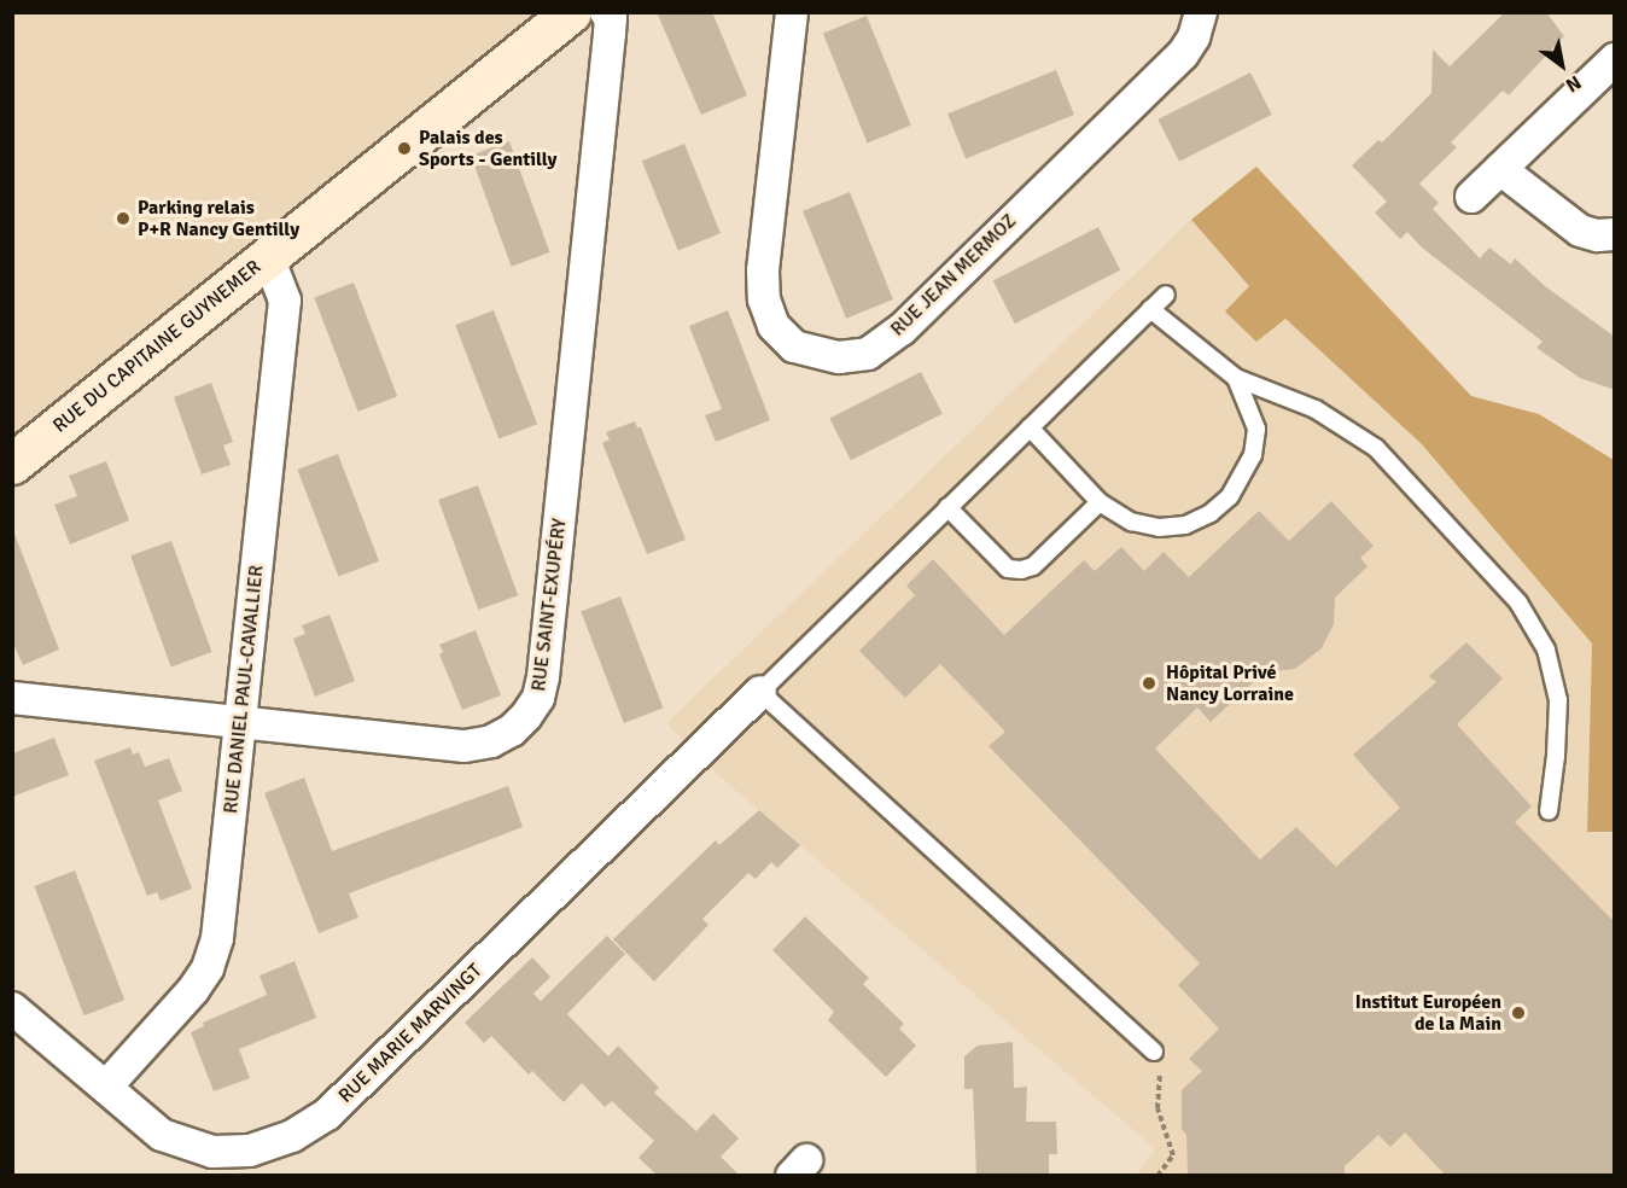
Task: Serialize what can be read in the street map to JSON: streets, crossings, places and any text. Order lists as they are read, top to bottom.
{
  "streets": {
    "street": [
      "RUE JEAN MERMOZ",
      "RUE DU CAPITAINE GUYNEMER",
      "RUE SAINT-EXUPÉRY",
      "RUE DANIEL PAUL-CAVALLIER",
      "RUE MARIE MARVINGT"
    ]
  },
  "crossings": [
    ["RUE DU CAPITAINE GUYNEMER", "RUE DANIEL PAUL-CAVALLIER"],
    ["RUE SAINT-EXUPÉRY", "RUE DANIEL PAUL-CAVALLIER"],
    ["RUE DANIEL PAUL-CAVALLIER", "RUE MARIE MARVINGT"]
  ],
  "places": [
    "Palais des Sports - Gentilly",
    "Parking relais P+R Nancy Gentilly",
    "Hôpital Privé Nancy Lorraine",
    "Institut Européen de la Main"
  ],
  "north": "bottom right"
}
